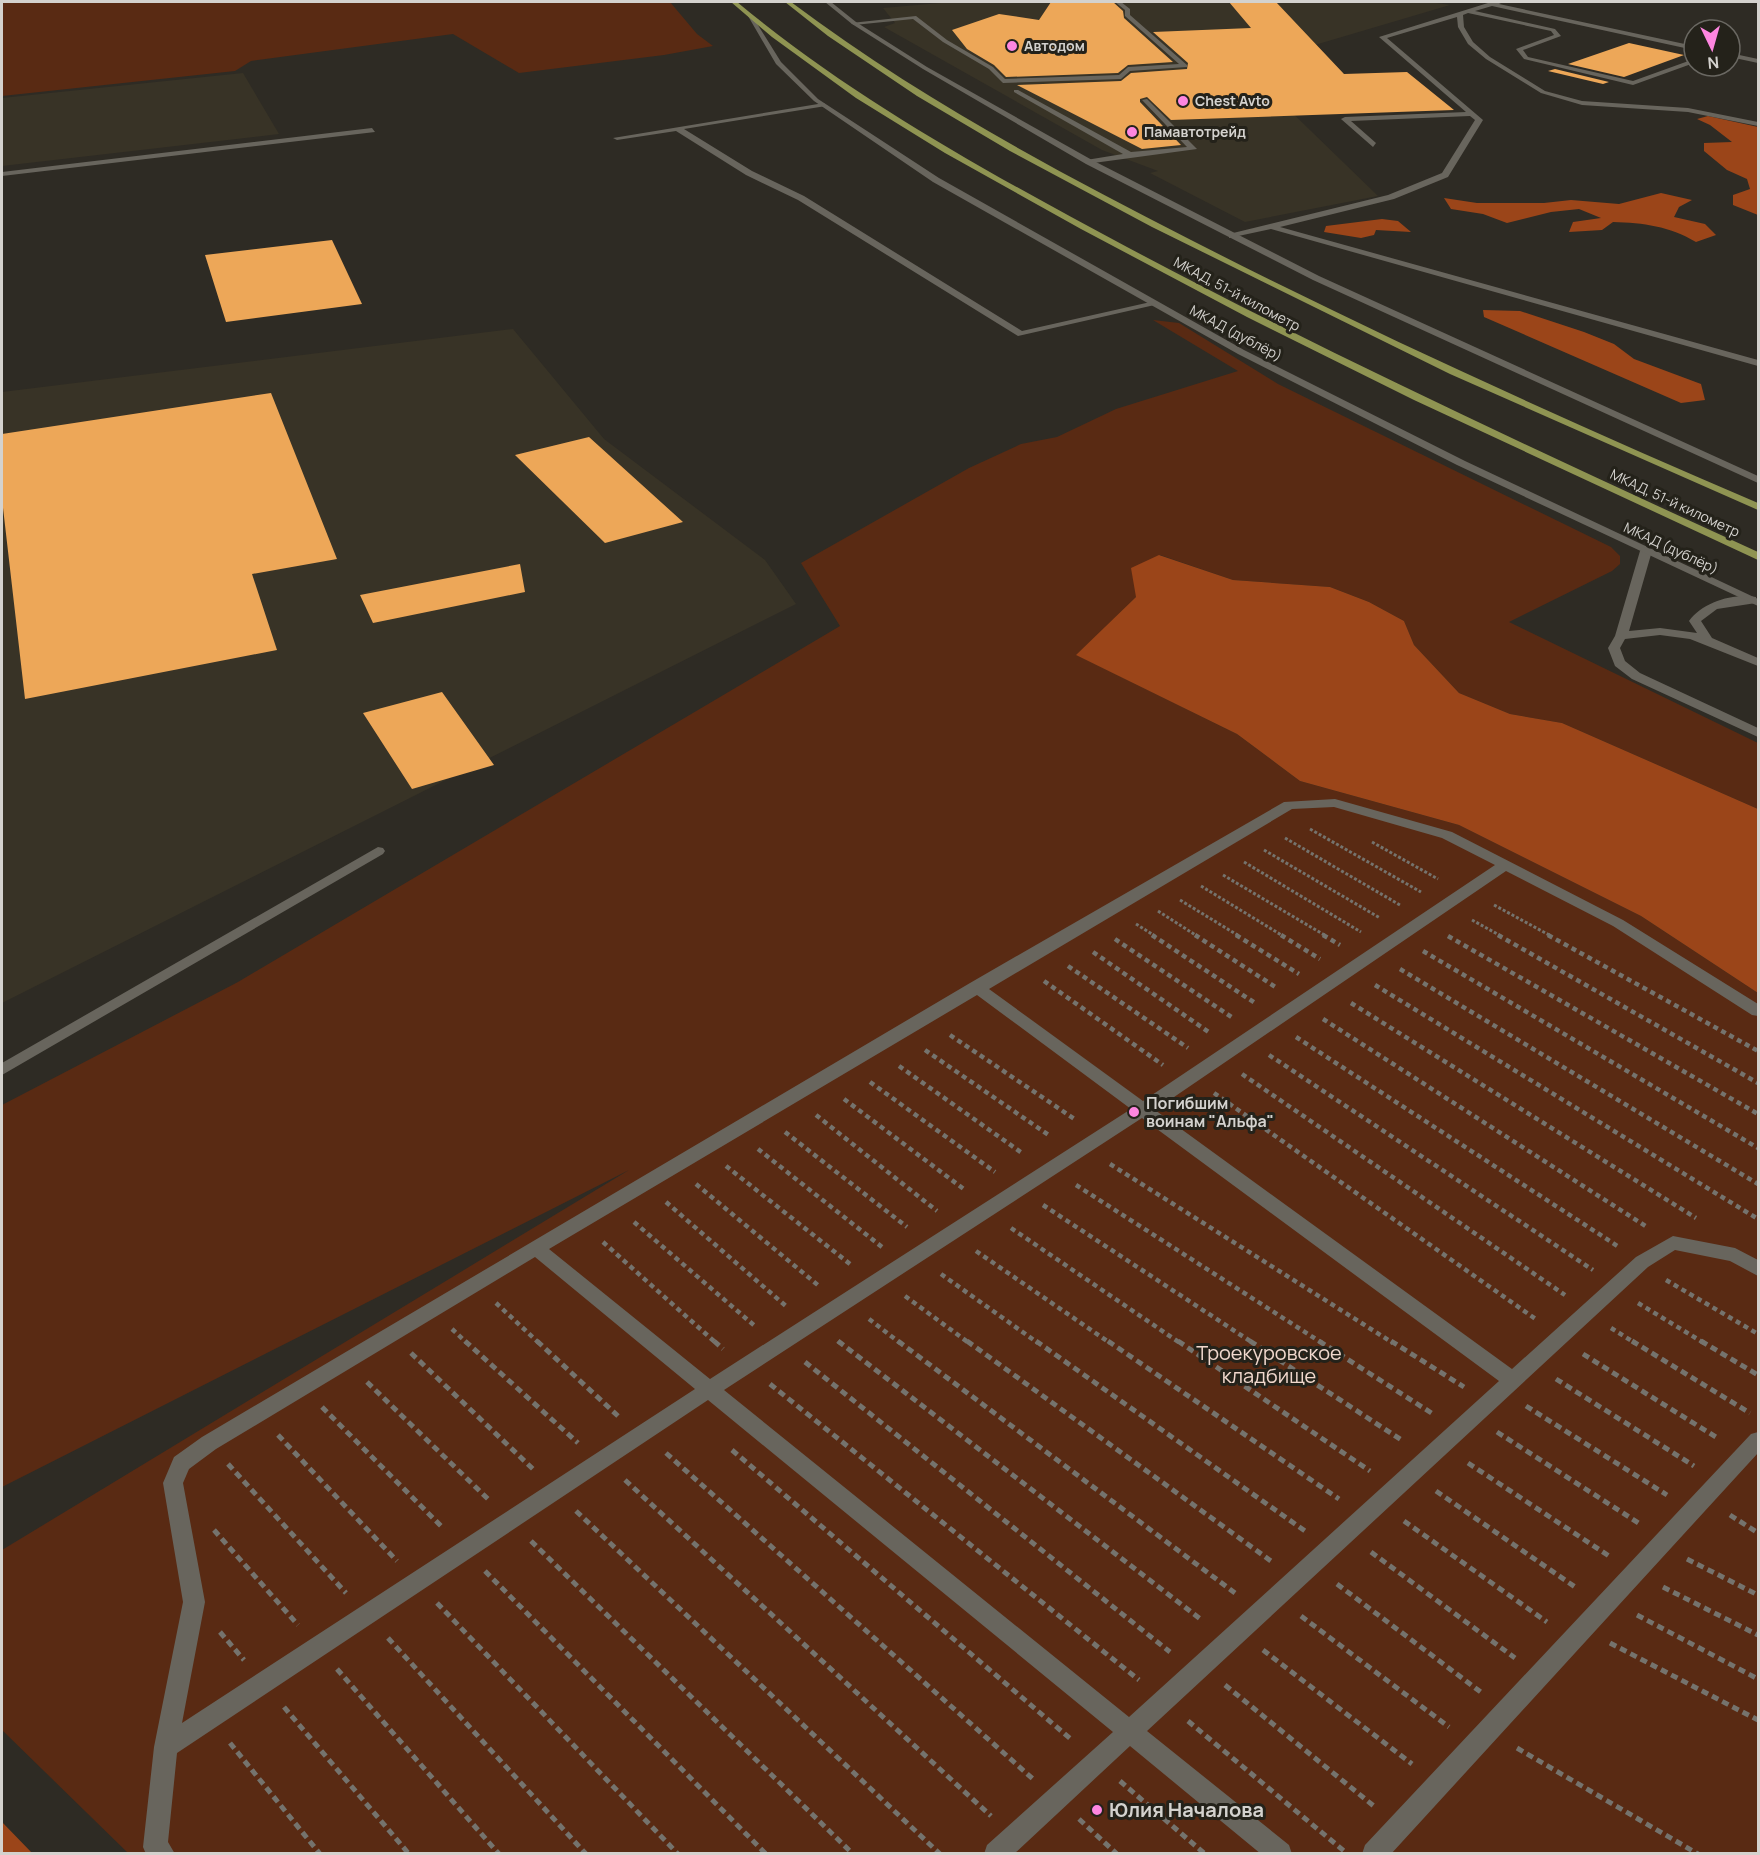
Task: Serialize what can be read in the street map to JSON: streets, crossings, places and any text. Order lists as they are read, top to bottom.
{
  "streets": {
    "highway": ["МКАД, 51-й километр"],
    "street": ["МКАД (дублёр)"]
  },
  "crossings": [
    ["МКАД, 51-й километр", "МКАД (дублёр)"]
  ],
  "parks": ["Троекуровское кладбище"],
  "places": [
    "Автодом",
    "Chest Avto",
    "Памавтотрейд",
    "Погибшим воинам \"Альфа\"",
    "Юлия Началова"
  ],
  "north": "bottom"
}
